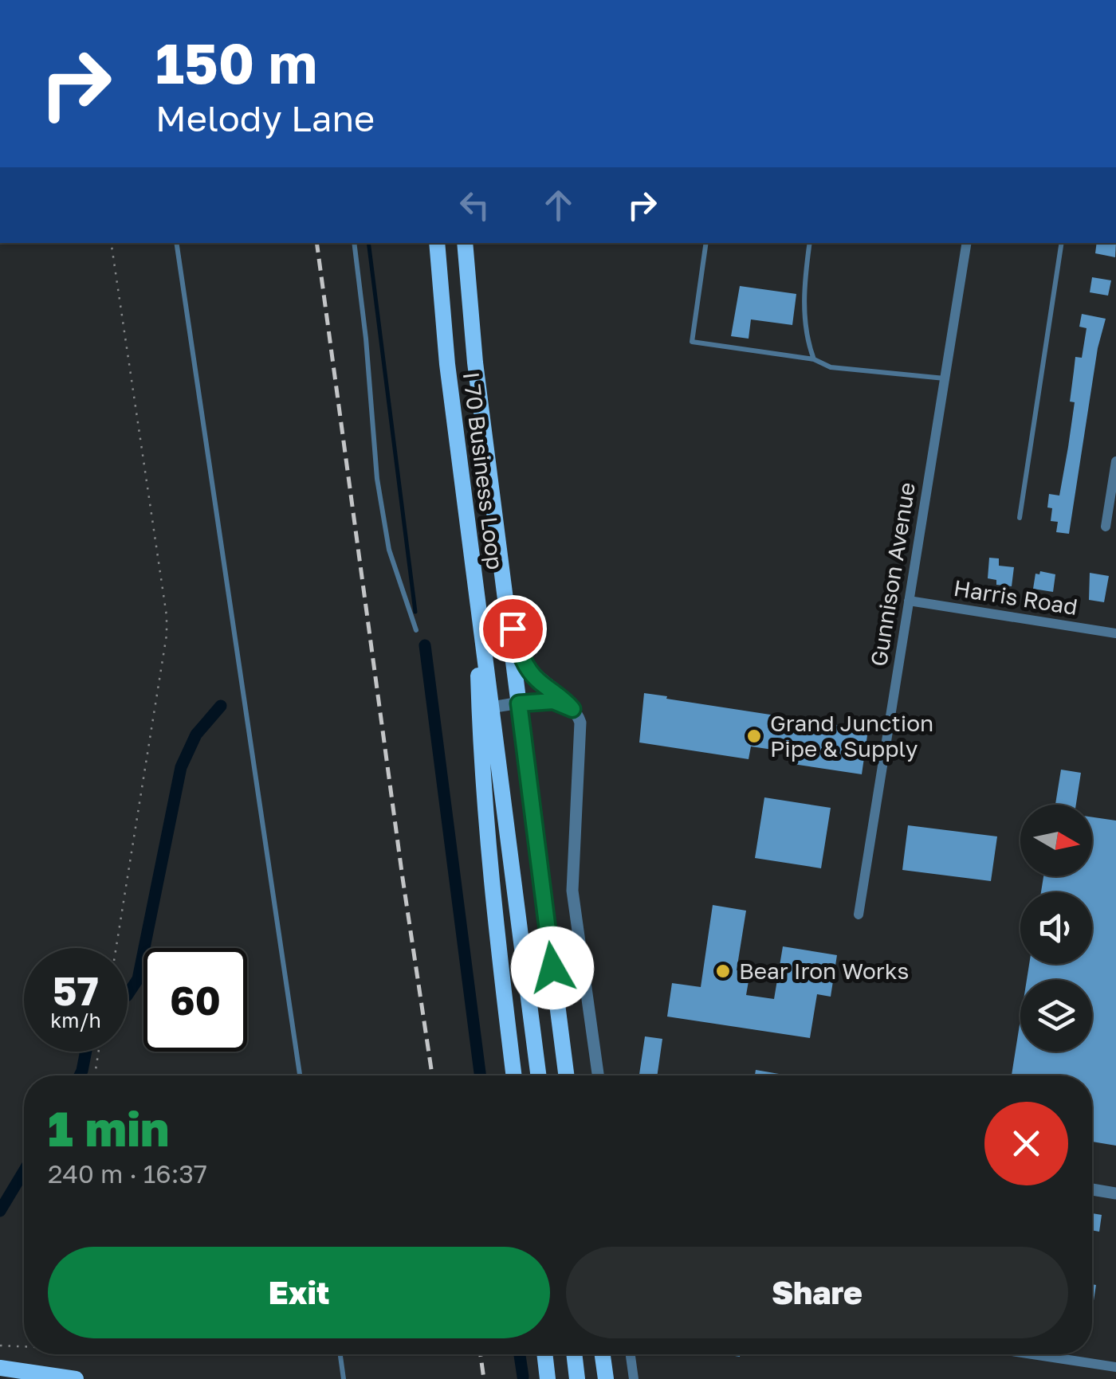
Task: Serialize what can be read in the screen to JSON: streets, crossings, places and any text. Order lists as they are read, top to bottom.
{
  "streets": {
    "main road": ["I 70 Business Loop"],
    "street": ["Gunnison Avenue", "Harris Road"]
  },
  "crossings": [
    ["Gunnison Avenue", "Harris Road"]
  ],
  "places": ["Grand Junction Pipe & Supply", "Bear Iron Works"],
  "north": "right",
  "page": {
    "turn": ["150 m", "Melody Lane"],
    "speed": "57 km/h",
    "limit": "60",
    "heading": ["1 min", "240 m · 16:37"],
    "buttons": ["Exit", "Share"]
  }
}
